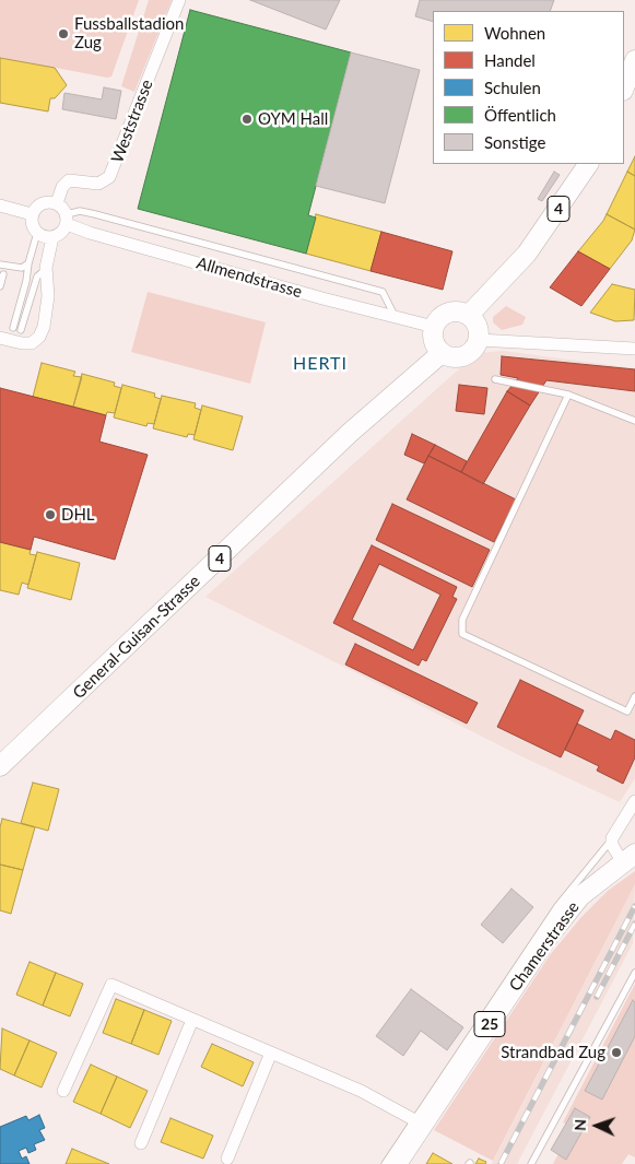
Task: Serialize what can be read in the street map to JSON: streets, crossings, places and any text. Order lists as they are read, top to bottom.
{
  "streets": {
    "main road": [
      "4",
      "General-Guisan-Strasse",
      "Chamerstrasse",
      "25"
    ],
    "street": ["Weststrasse", "Allmendstrasse"]
  },
  "crossings": [
    ["Weststrasse", "Allmendstrasse"],
    ["4", "Allmendstrasse"],
    ["4", "General-Guisan-Strasse"],
    ["Allmendstrasse", "General-Guisan-Strasse"]
  ],
  "districts": ["HERTI"],
  "places": [
    "Fussballstadion Zug",
    "OYM Hall",
    "DHL",
    "Strandbad Zug"
  ],
  "legend": [
    "Wohnen",
    "Handel",
    "Schulen",
    "Öffentlich",
    "Sonstige"
  ],
  "north": "left"
}
